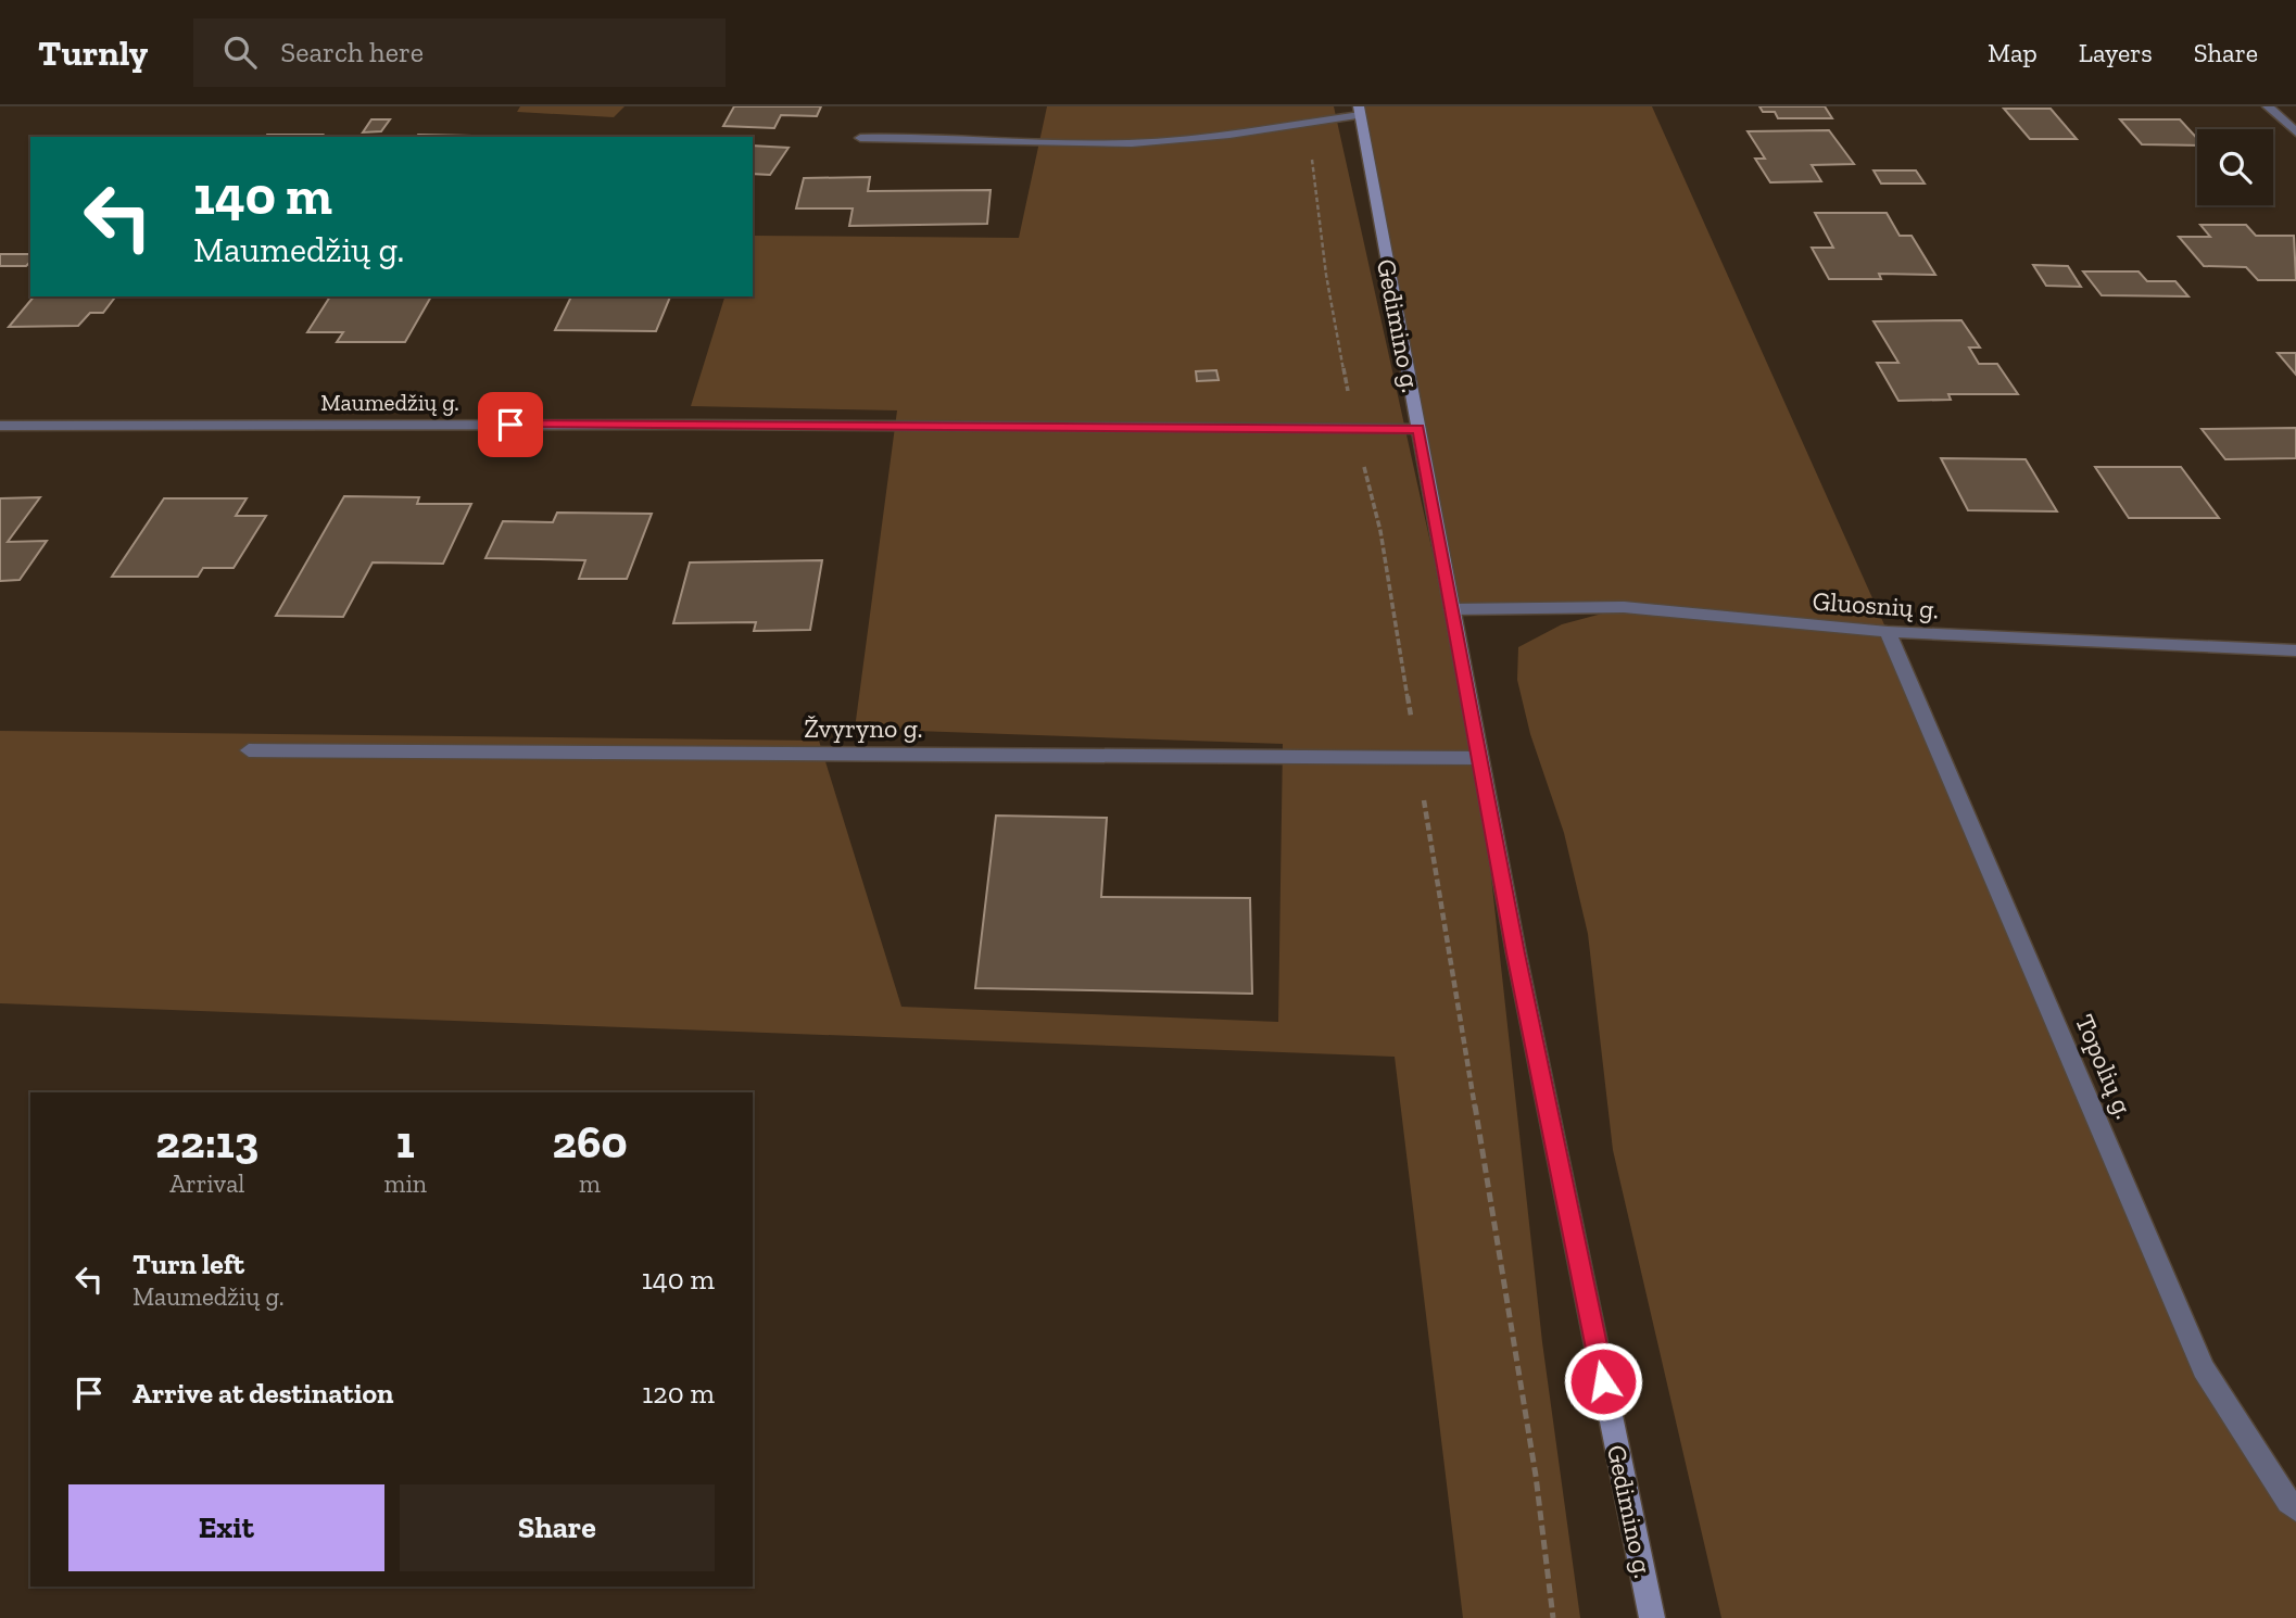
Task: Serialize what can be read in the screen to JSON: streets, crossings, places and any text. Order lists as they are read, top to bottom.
{
  "streets": {
    "main road": ["Gedimino g."],
    "street": [
      "Maumedžių g.",
      "Gluosnių g.",
      "Žvyryno g.",
      "Topolių g."
    ]
  },
  "crossings": [
    ["Gedimino g.", "Maumedžių g."],
    ["Gedimino g.", "Gluosnių g."],
    ["Gedimino g.", "Žvyryno g."],
    ["Gluosnių g.", "Topolių g."]
  ],
  "page": {
    "header": "Turnly",
    "search": "Search here",
    "nav": ["Map", "Layers", "Share"],
    "turn": ["140 m", "Maumedžių g."],
    "eta": [
      "22:13",
      "Arrival",
      "1",
      "min",
      "260",
      "m"
    ],
    "list": [
      {
        "name": "Turn left",
        "note": "Maumedžių g.",
        "value": "140 m"
      },
      {
        "name": "Arrive at destination",
        "value": "120 m"
      }
    ],
    "buttons": ["Exit", "Share"]
  }
}
